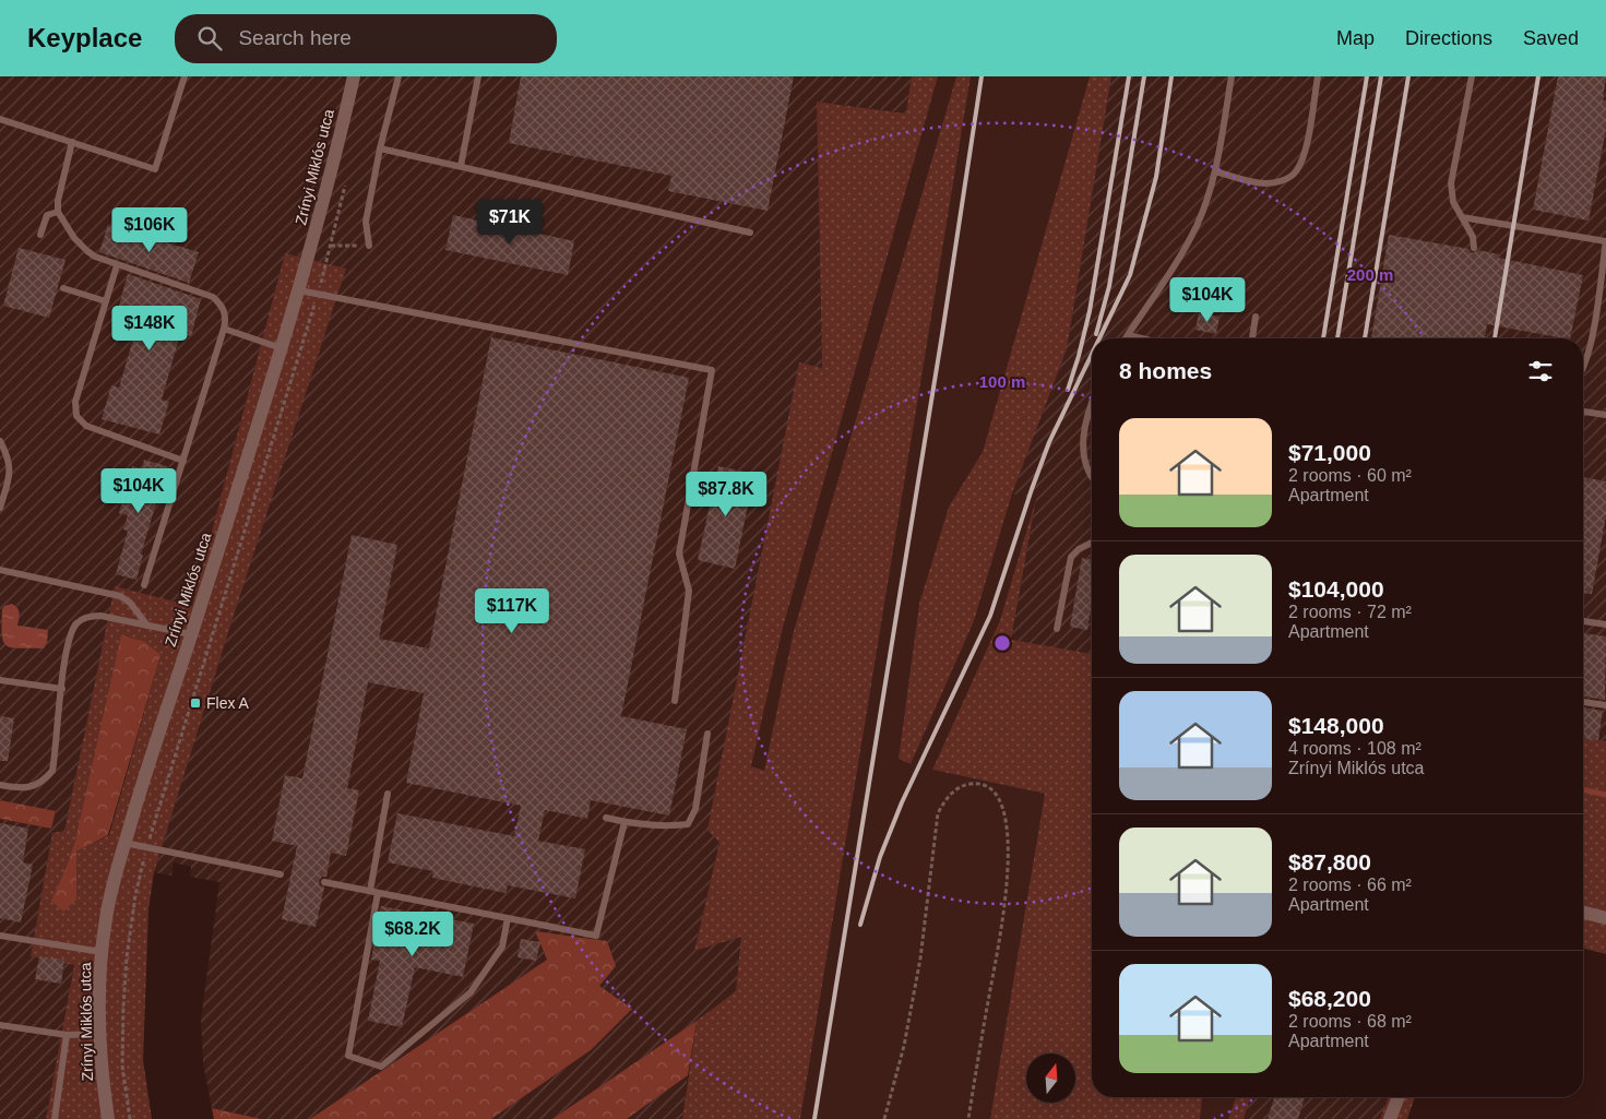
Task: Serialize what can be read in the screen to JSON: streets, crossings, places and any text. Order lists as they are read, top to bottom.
{
  "streets": {
    "main road": ["Zrínyi Miklós utca"]
  },
  "places": {
    "transit": ["Flex A"]
  },
  "north": "top",
  "page": {
    "header": "Keyplace",
    "search": "Search here",
    "nav": ["Map", "Directions", "Saved"],
    "price": [
      "$71K",
      "$106K",
      "$104K",
      "$148K",
      "$104K",
      "$87.8K",
      "$117K",
      "$68.2K"
    ],
    "heading": "8 homes",
    "list": [
      {
        "name": "$71,000",
        "note": "2 rooms · 60 m² · Apartment"
      },
      {
        "name": "$104,000",
        "note": "2 rooms · 72 m² · Apartment"
      },
      {
        "name": "$148,000",
        "note": "4 rooms · 108 m² · Zrínyi Miklós utca"
      },
      {
        "name": "$87,800",
        "note": "2 rooms · 66 m² · Apartment"
      },
      {
        "name": "$68,200",
        "note": "2 rooms · 68 m² · Apartment"
      }
    ]
  },
  "rings": ["200 m", "100 m"]
}
